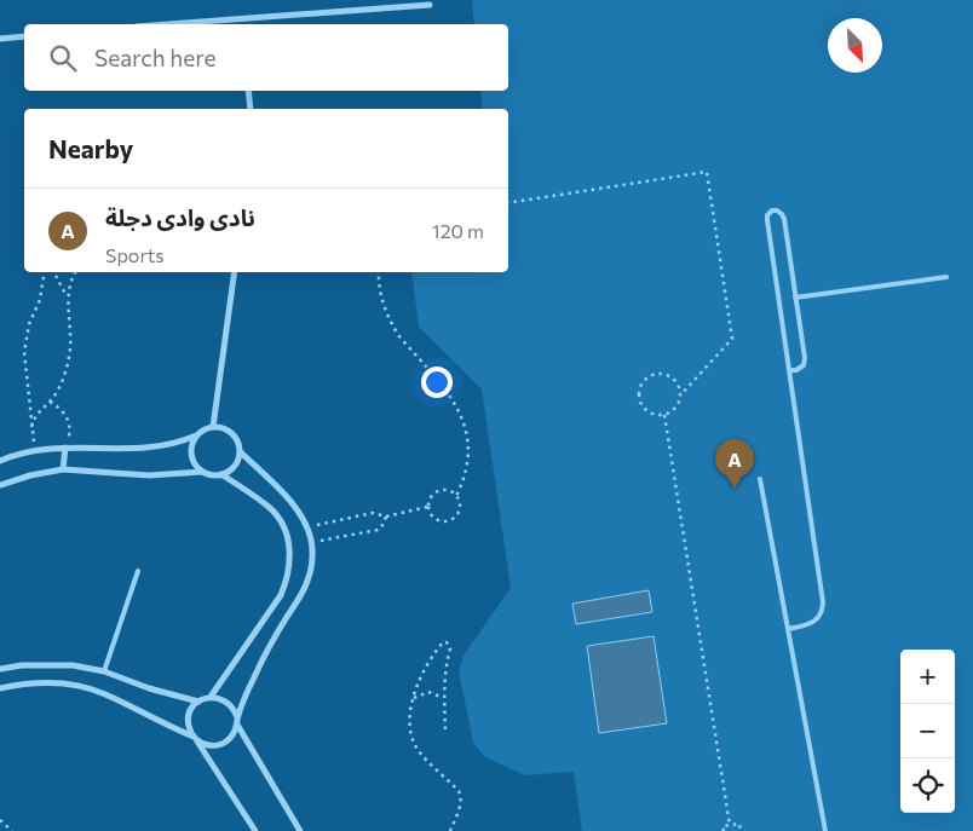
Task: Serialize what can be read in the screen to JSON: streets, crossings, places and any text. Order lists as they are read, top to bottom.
{
  "north": "bottom right",
  "page": {
    "search": "Search here",
    "heading": "Nearby",
    "list": [
      {
        "mark": "A",
        "name": "نادى وادى دجلة",
        "note": "Sports",
        "value": "120 m"
      }
    ],
    "pins": "A",
    "map_buttons": ["+", "−"]
  }
}
